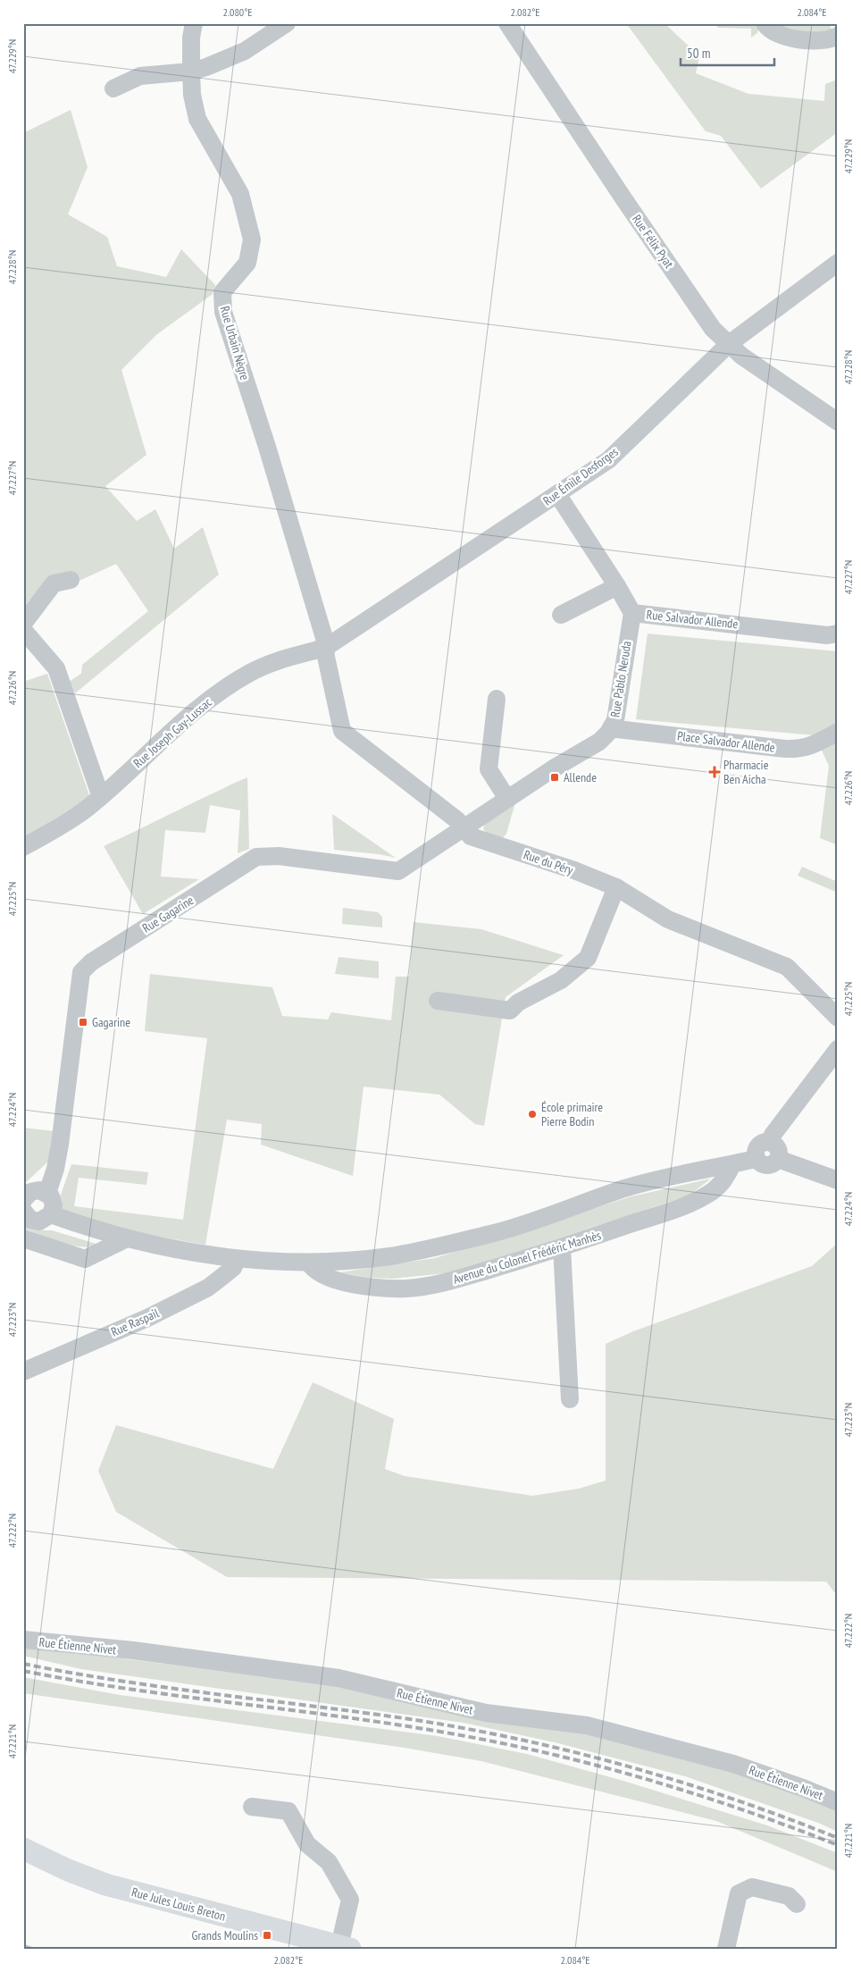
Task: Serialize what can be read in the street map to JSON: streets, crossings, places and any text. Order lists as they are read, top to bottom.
{
  "streets": {
    "main road": ["Rue Jules Louis Breton"],
    "street": [
      "Rue Félix Pyat",
      "Rue Urbain Nègre",
      "Rue Émile Desforges",
      "Rue Salvador Allende",
      "Rue Pablo Neruda",
      "Rue Joseph Gay-Lussac",
      "Place Salvador Allende",
      "Rue du Péry",
      "Rue Gagarine",
      "Avenue du Colonel Frédéric Manhès",
      "Rue Raspail",
      "Rue Étienne Nivet"
    ]
  },
  "crossings": [
    ["Rue Félix Pyat", "Rue Émile Desforges"],
    ["Rue Urbain Nègre", "Rue Émile Desforges"],
    ["Rue Urbain Nègre", "Rue Joseph Gay-Lussac"],
    ["Rue Urbain Nègre", "Rue du Péry"],
    ["Rue Émile Desforges", "Rue Salvador Allende"],
    ["Rue Émile Desforges", "Rue Joseph Gay-Lussac"],
    ["Rue Émile Desforges", "Rue du Péry"],
    ["Rue Salvador Allende", "Rue Pablo Neruda"],
    ["Rue Pablo Neruda", "Place Salvador Allende"],
    ["Rue Pablo Neruda", "Rue du Péry"],
    ["Rue Pablo Neruda", "Rue Gagarine"],
    ["Rue Joseph Gay-Lussac", "Rue du Péry"],
    ["Rue du Péry", "Rue Gagarine"]
  ],
  "places": {
    "health": ["Pharmacie Ben Aicha"],
    "transit": ["Allende", "Gagarine", "Grands Moulins"],
    "other": ["École primaire Pierre Bodin"]
  },
  "scale_bar": "50 m",
  "coordinates": [
    "2.080°E",
    "2.082°E",
    "2.084°E",
    "47.229°N",
    "47.228°N",
    "47.227°N",
    "47.226°N",
    "47.225°N",
    "47.224°N",
    "47.223°N",
    "47.222°N",
    "47.221°N"
  ]
}
